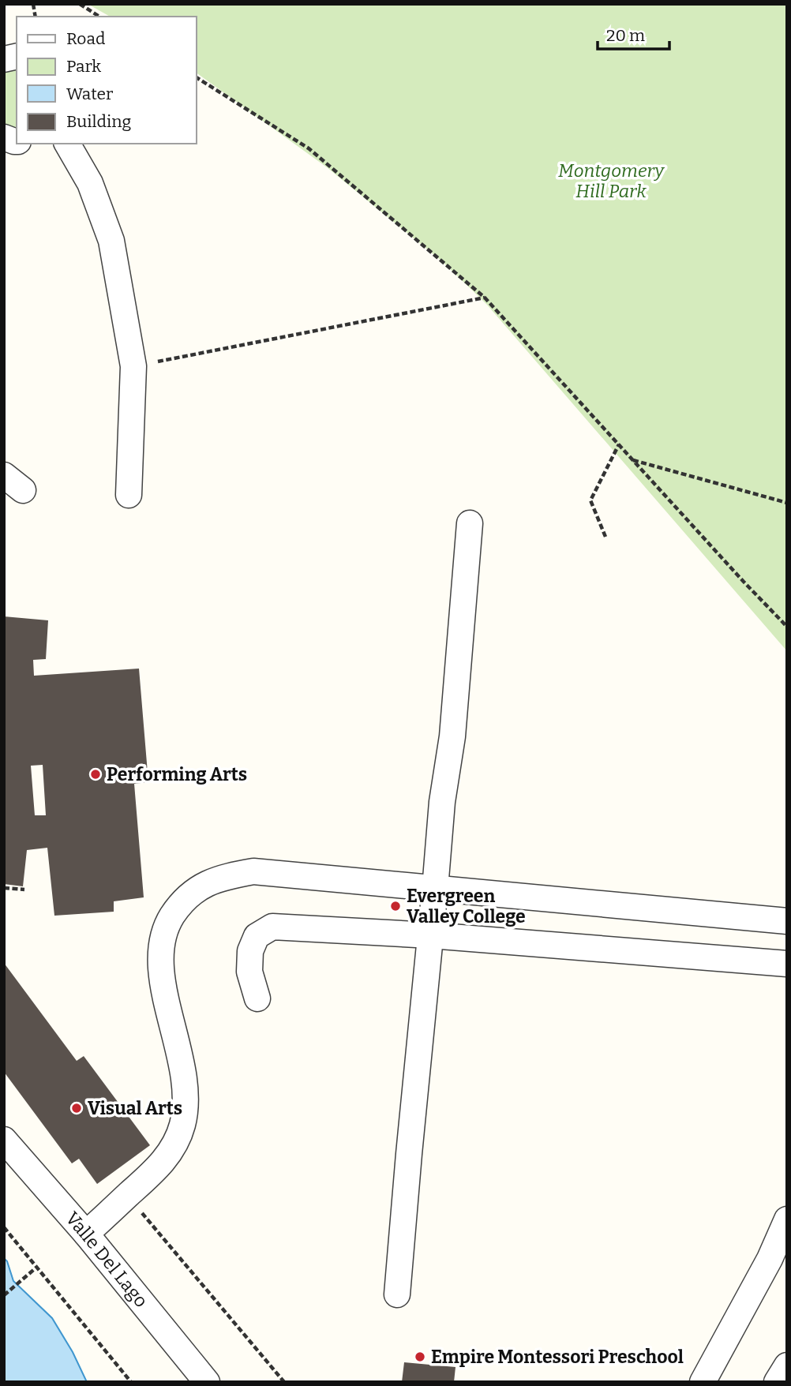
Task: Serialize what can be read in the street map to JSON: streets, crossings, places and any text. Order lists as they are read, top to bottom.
{
  "streets": {
    "street": ["Valle Del Lago"]
  },
  "parks": ["Montgomery Hill Park"],
  "places": [
    "Performing Arts",
    "Evergreen Valley College",
    "Visual Arts",
    "Empire Montessori Preschool"
  ],
  "legend": [
    "Road",
    "Park",
    "Water",
    "Building"
  ],
  "scale_bar": "20 m"
}
